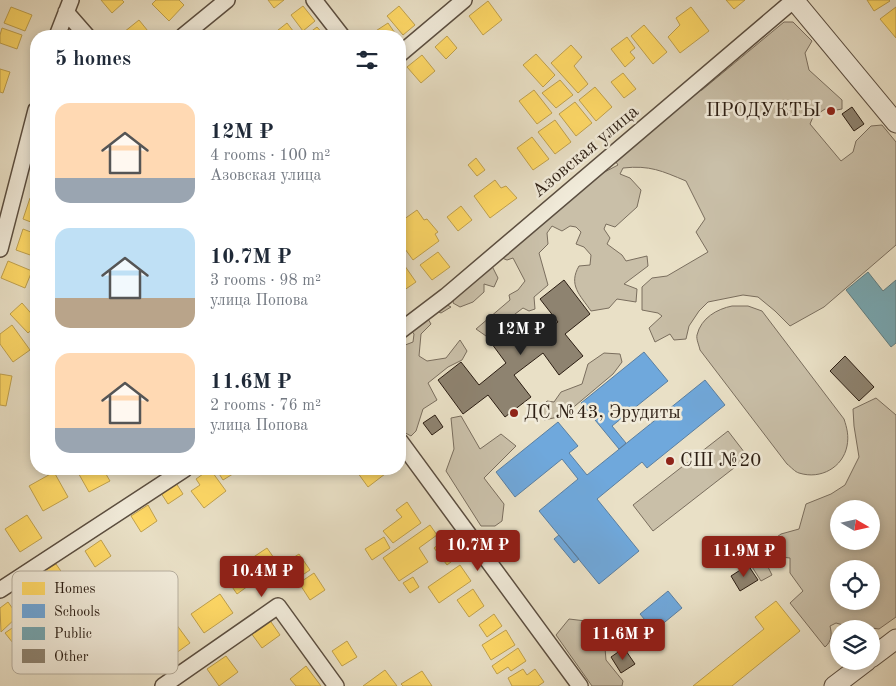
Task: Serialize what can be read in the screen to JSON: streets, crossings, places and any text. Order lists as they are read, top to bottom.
{
  "streets": {
    "street": ["Азовская улица"]
  },
  "places": ["ПРОДУКТЫ", "ДС №43, Эрудиты", "СШ №20"],
  "legend": [
    "Homes",
    "Schools",
    "Public",
    "Other"
  ],
  "north": "right",
  "page": {
    "heading": "5 homes",
    "list": [
      {
        "name": "12M ₽",
        "note": "4 rooms · 100 m² · Азовская улица"
      },
      {
        "name": "10.7M ₽",
        "note": "3 rooms · 98 m² · улица Попова"
      },
      {
        "name": "11.6M ₽",
        "note": "2 rooms · 76 m² · улица Попова"
      }
    ],
    "price": [
      "12M ₽",
      "10.7M ₽",
      "11.9M ₽",
      "10.4M ₽",
      "11.6M ₽"
    ]
  }
}
